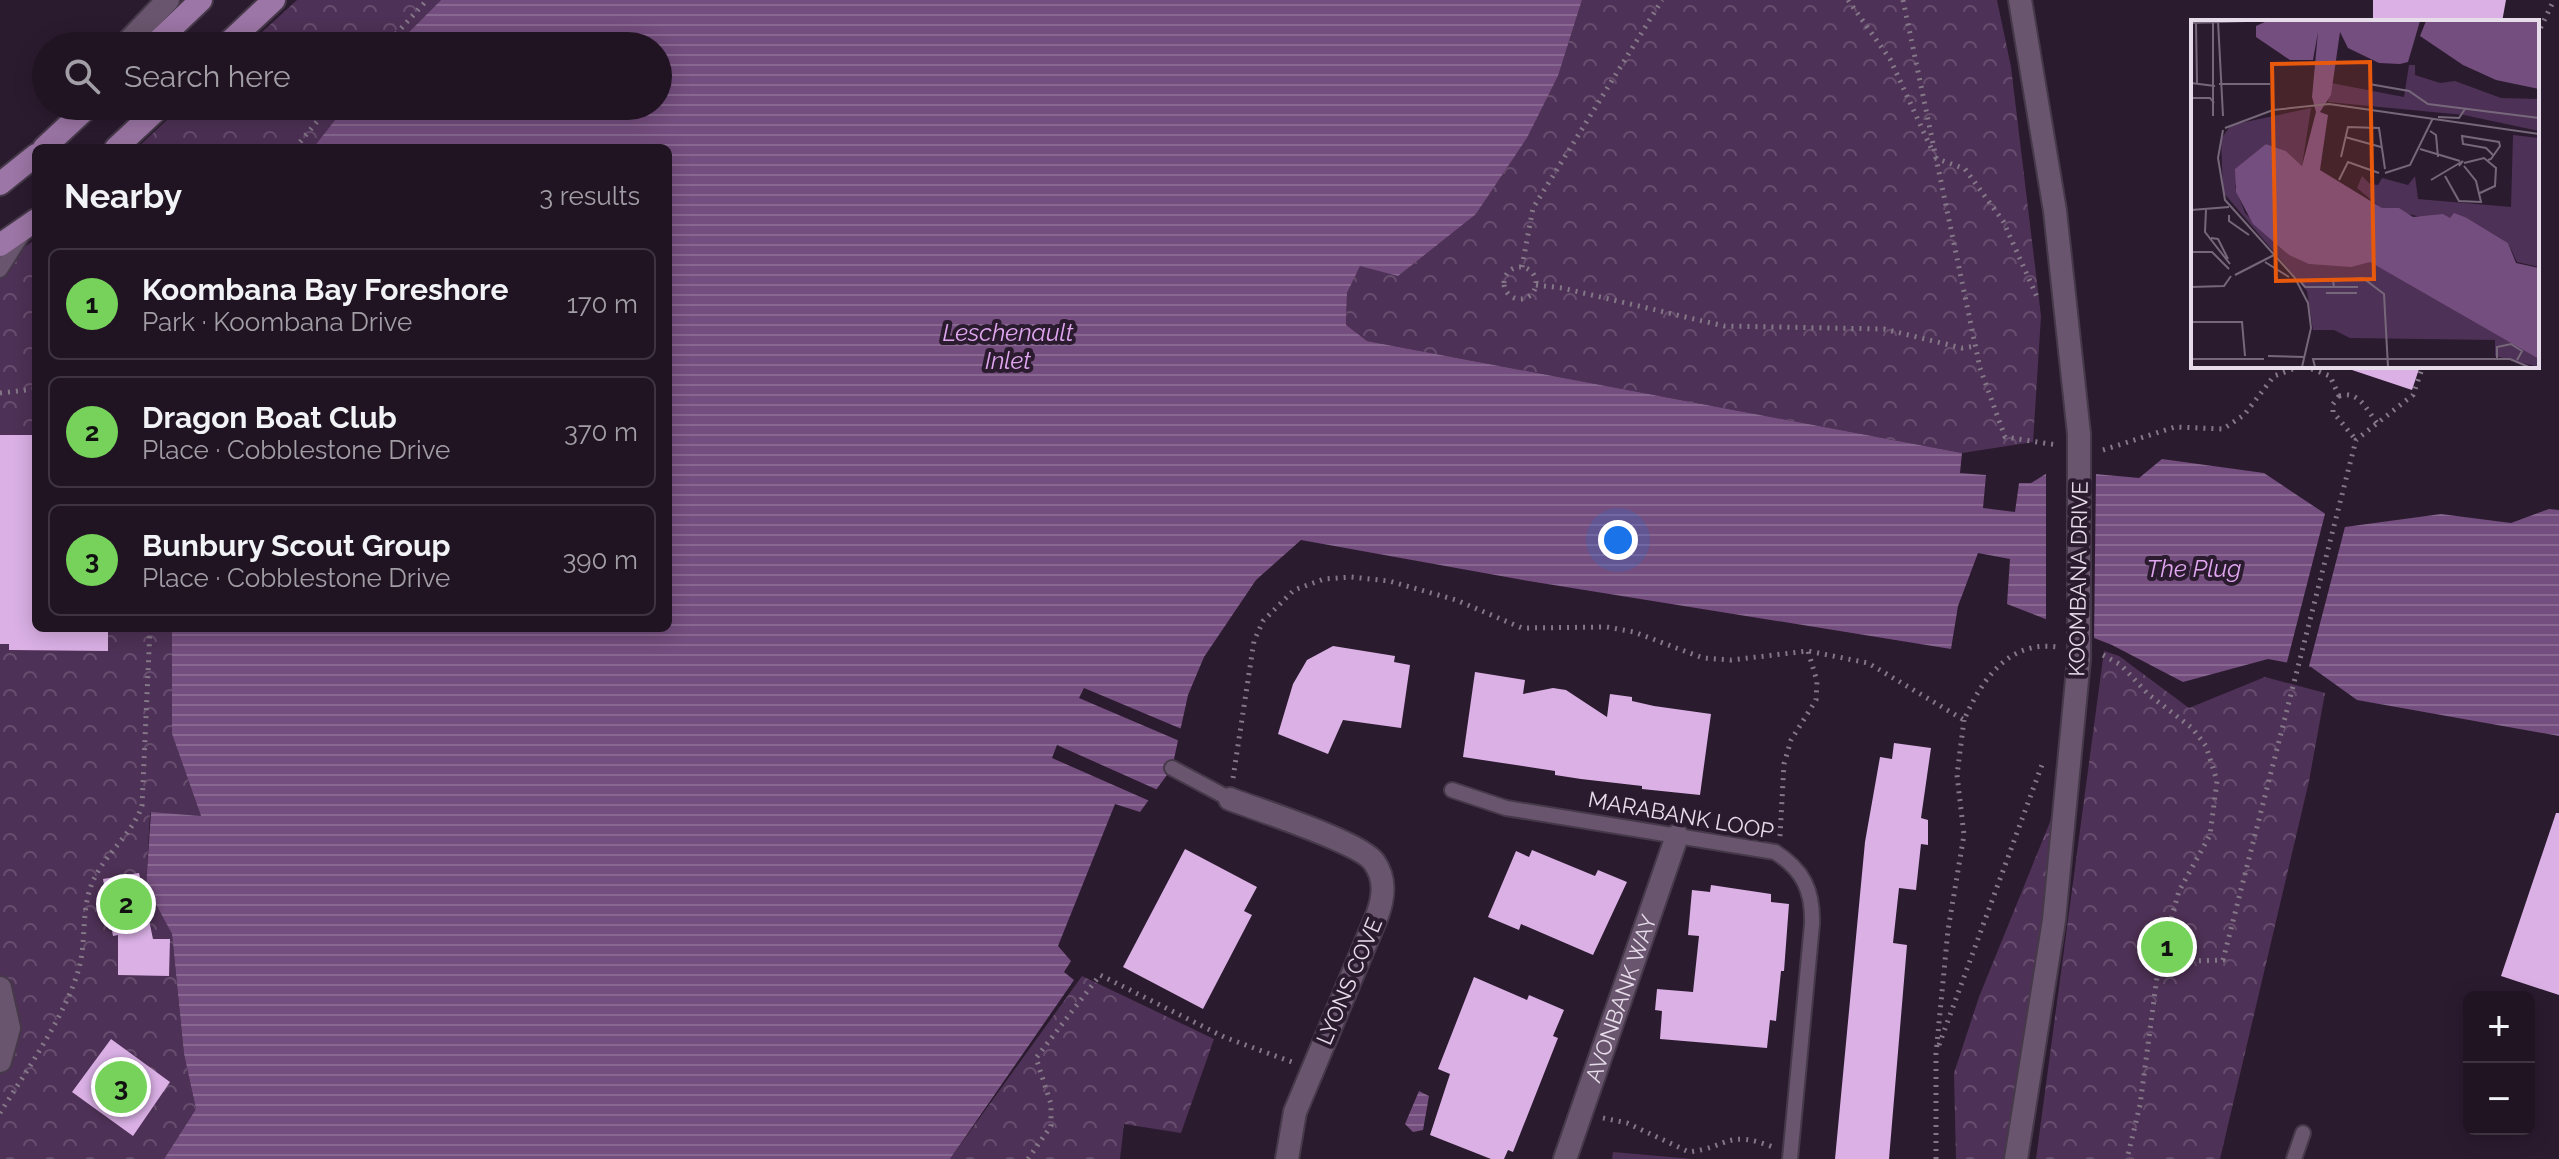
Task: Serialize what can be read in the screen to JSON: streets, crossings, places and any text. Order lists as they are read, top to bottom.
{
  "streets": {
    "main road": ["KOOMBANA DRIVE", "LYONS COVE", "AVONBANK WAY"],
    "lane": ["MARABANK LOOP"]
  },
  "crossings": [
    ["MARABANK LOOP", "AVONBANK WAY"]
  ],
  "water": ["Leschenault Inlet", "The Plug"],
  "page": {
    "search": "Search here",
    "heading": ["Nearby", "3 results"],
    "list": [
      {
        "mark": "1",
        "name": "Koombana Bay Foreshore",
        "note": "Park · Koombana Drive",
        "value": "170 m"
      },
      {
        "mark": "2",
        "name": "Dragon Boat Club",
        "note": "Place · Cobblestone Drive",
        "value": "370 m"
      },
      {
        "mark": "3",
        "name": "Bunbury Scout Group",
        "note": "Place · Cobblestone Drive",
        "value": "390 m"
      }
    ],
    "pins": ["2", "1", "3"],
    "map_buttons": ["+", "−"]
  }
}
